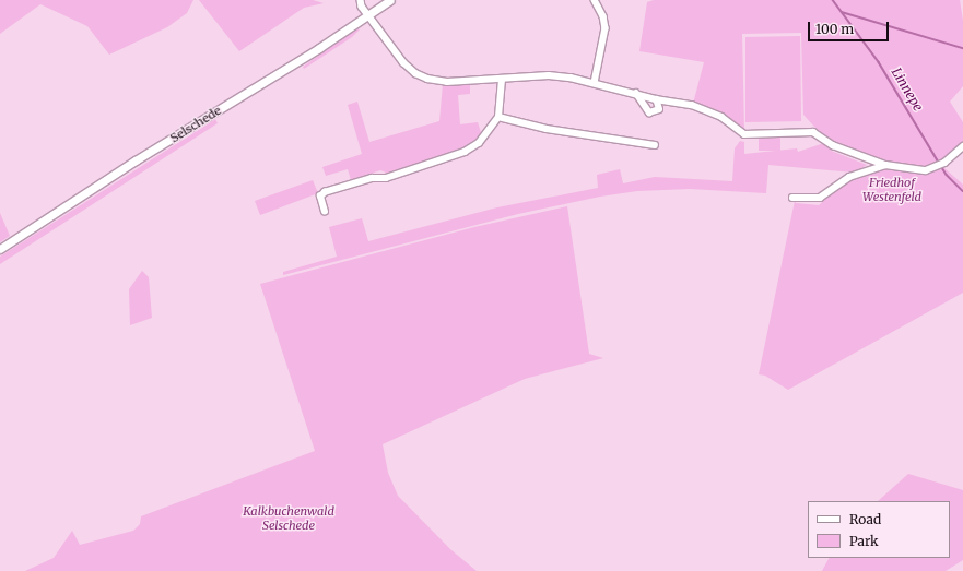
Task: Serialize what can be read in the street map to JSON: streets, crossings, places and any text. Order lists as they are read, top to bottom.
{
  "streets": {
    "street": ["Selschede"]
  },
  "water": ["Linnepe"],
  "parks": ["Friedhof Westenfeld", "Kalkbuchenwald Selschede"],
  "legend": ["Road", "Park"],
  "scale_bar": "100 m"
}
